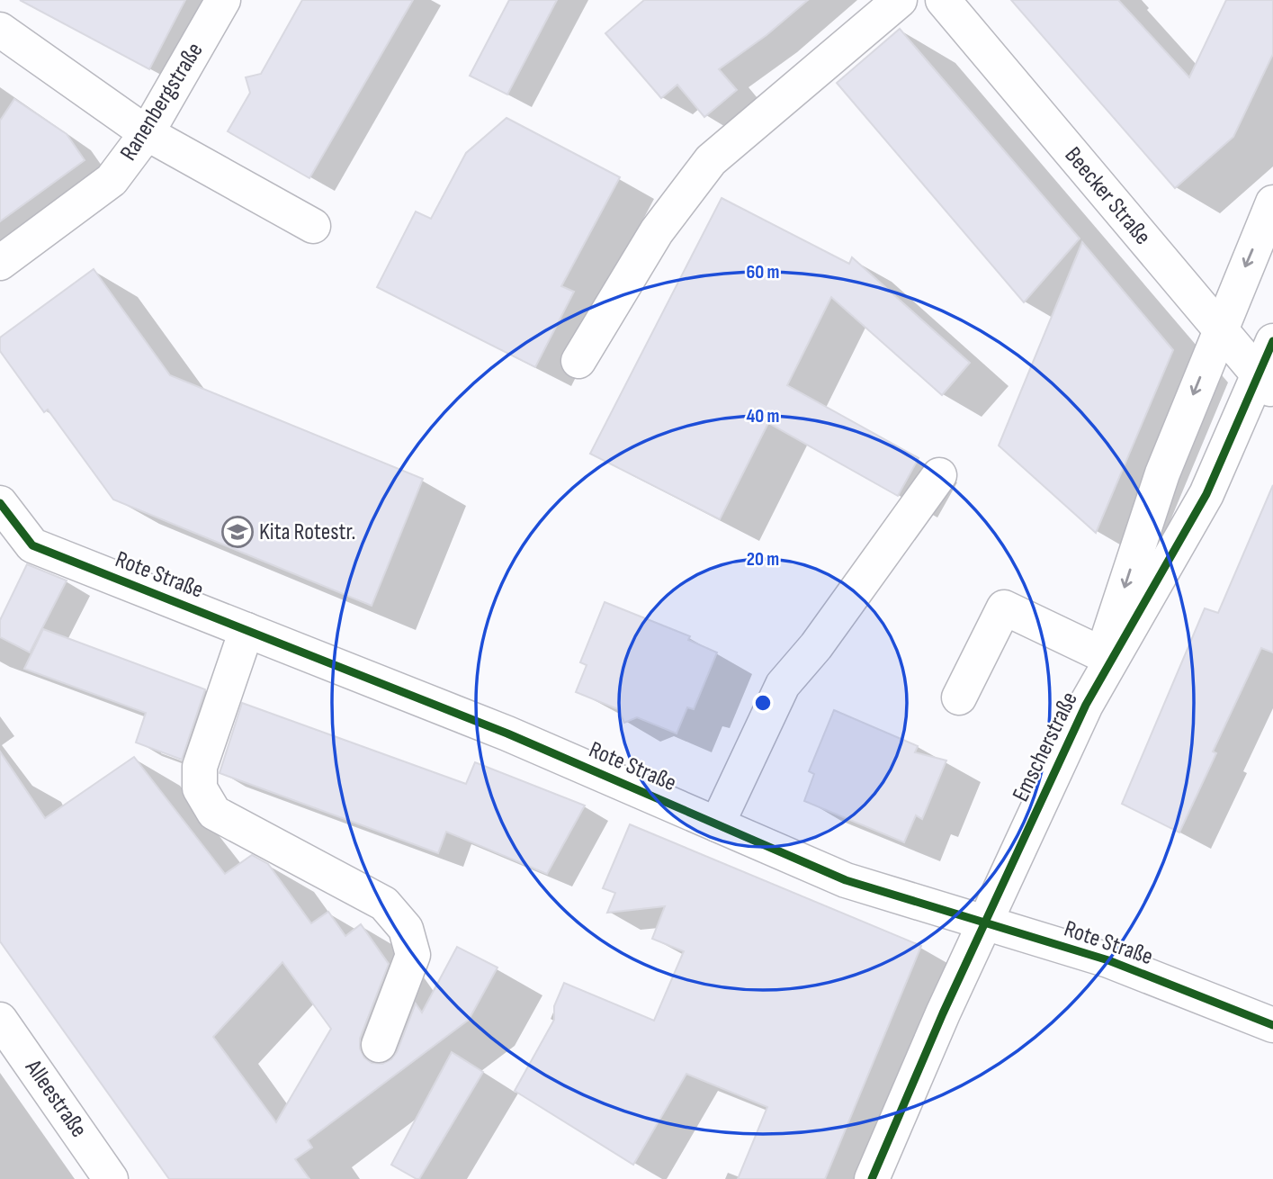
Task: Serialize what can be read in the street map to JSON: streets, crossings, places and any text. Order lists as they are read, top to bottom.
{
  "streets": {
    "street": [
      "Ranenbergstraße",
      "Beecker Straße",
      "Rote Straße",
      "Emscherstraße",
      "Alleestraße"
    ]
  },
  "crossings": [
    ["Beecker Straße", "Emscherstraße"],
    ["Rote Straße", "Emscherstraße"]
  ],
  "places": {
    "school or university": ["Kita Rotestr."]
  },
  "rings": ["60 m", "40 m", "20 m"]
}
